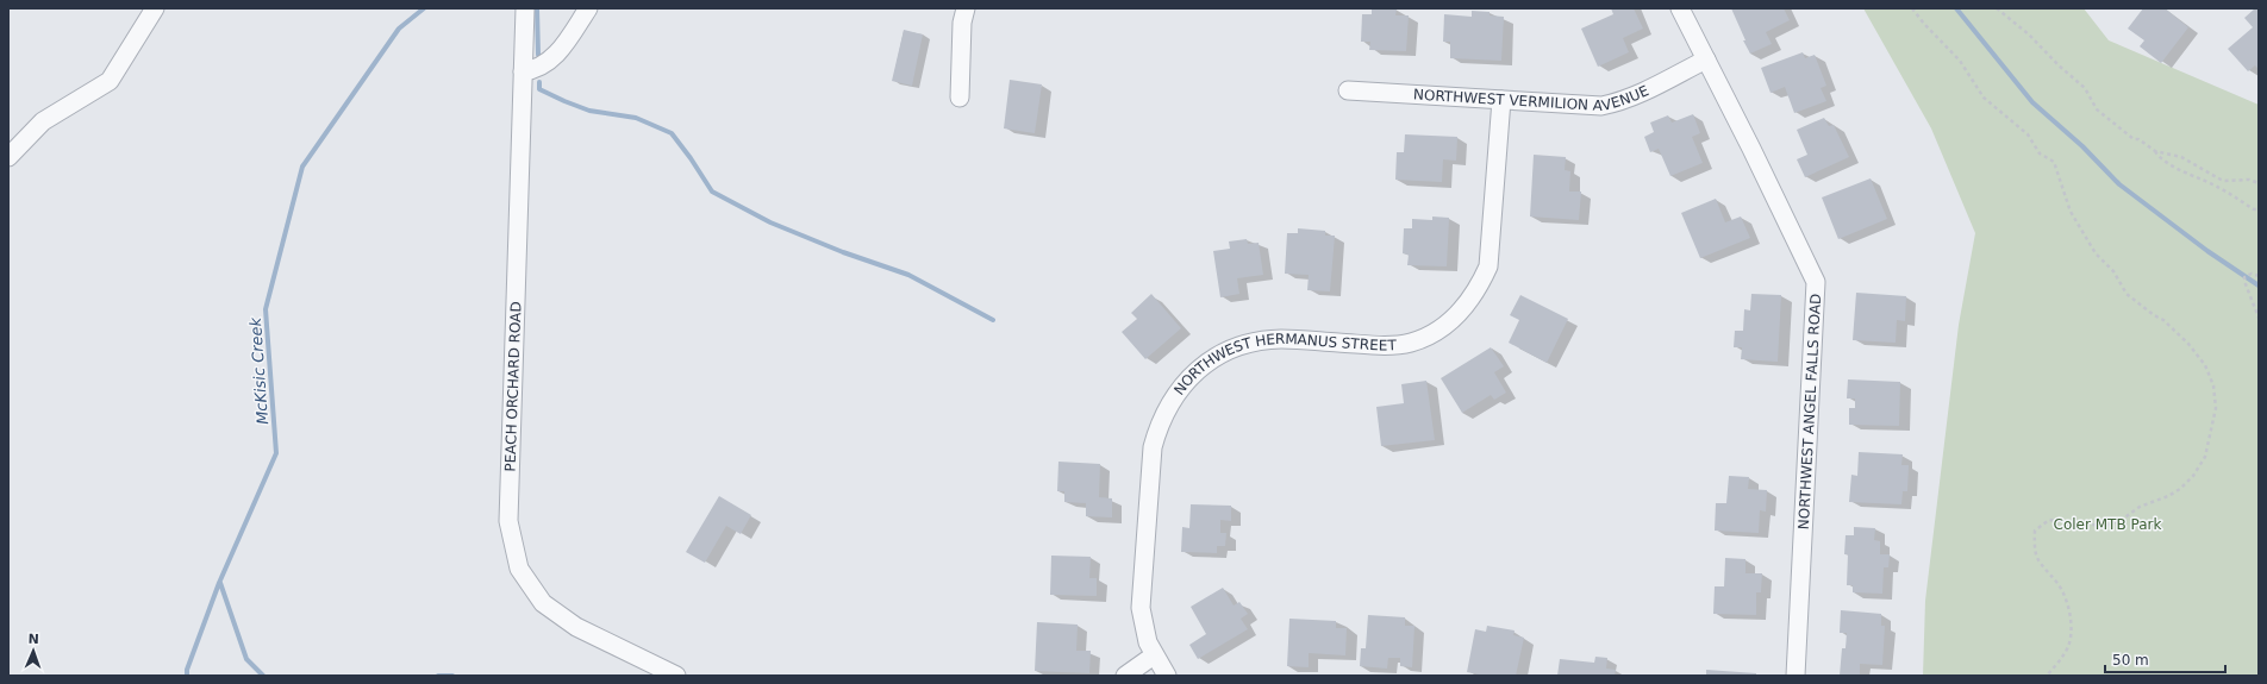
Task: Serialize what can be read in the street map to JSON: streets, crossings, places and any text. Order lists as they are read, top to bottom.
{
  "streets": {
    "street": [
      "NORTHWEST VERMILION AVENUE",
      "NORTHWEST HERMANUS STREET",
      "PEACH ORCHARD ROAD",
      "NORTHWEST ANGEL FALLS ROAD"
    ]
  },
  "crossings": [
    ["NORTHWEST VERMILION AVENUE", "NORTHWEST HERMANUS STREET"],
    ["NORTHWEST VERMILION AVENUE", "NORTHWEST ANGEL FALLS ROAD"]
  ],
  "water": ["McKisic Creek"],
  "parks": ["Coler MTB Park"],
  "scale_bar": "50 m",
  "north": "top"
}
